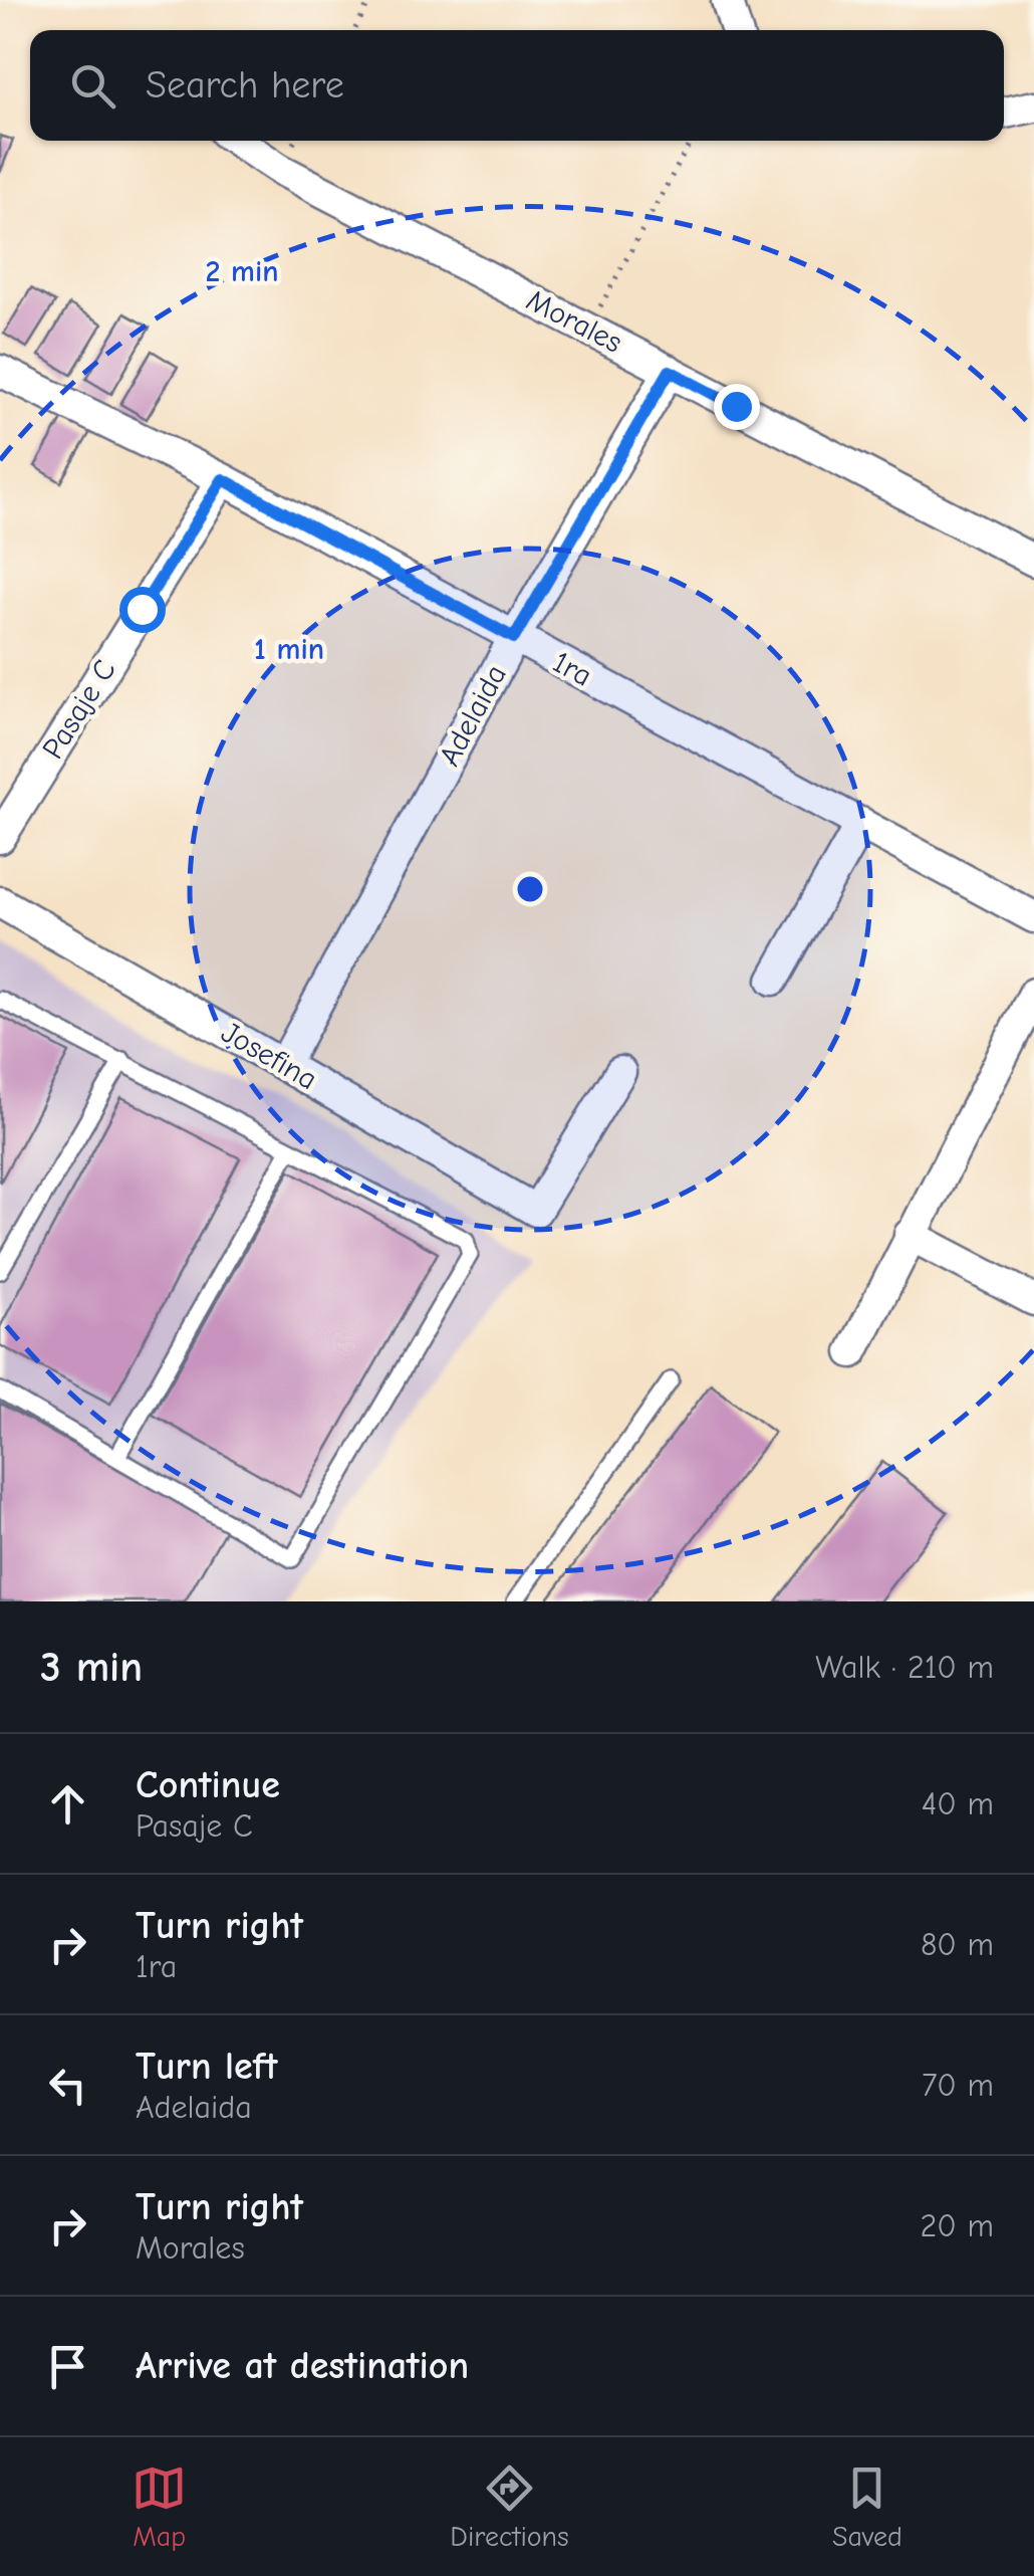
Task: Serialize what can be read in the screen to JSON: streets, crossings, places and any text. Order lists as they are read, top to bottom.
{
  "streets": {
    "street": [
      "Morales",
      "1ra",
      "Pasaje C",
      "Adelaida",
      "Josefina"
    ]
  },
  "crossings": [
    ["Morales", "Adelaida"],
    ["1ra", "Pasaje C"],
    ["1ra", "Adelaida"],
    ["Adelaida", "Josefina"]
  ],
  "page": {
    "search": "Search here",
    "heading": ["3 min", "Walk · 210 m"],
    "list": [
      ["Continue", "Pasaje C", "40 m"],
      ["Turn right", "1ra", "80 m"],
      ["Turn left", "Adelaida", "70 m"],
      ["Turn right", "Morales", "20 m"],
      "Arrive at destination"
    ],
    "nav": ["Map", "Directions", "Saved"]
  },
  "rings": ["2 min", "1 min"]
}
